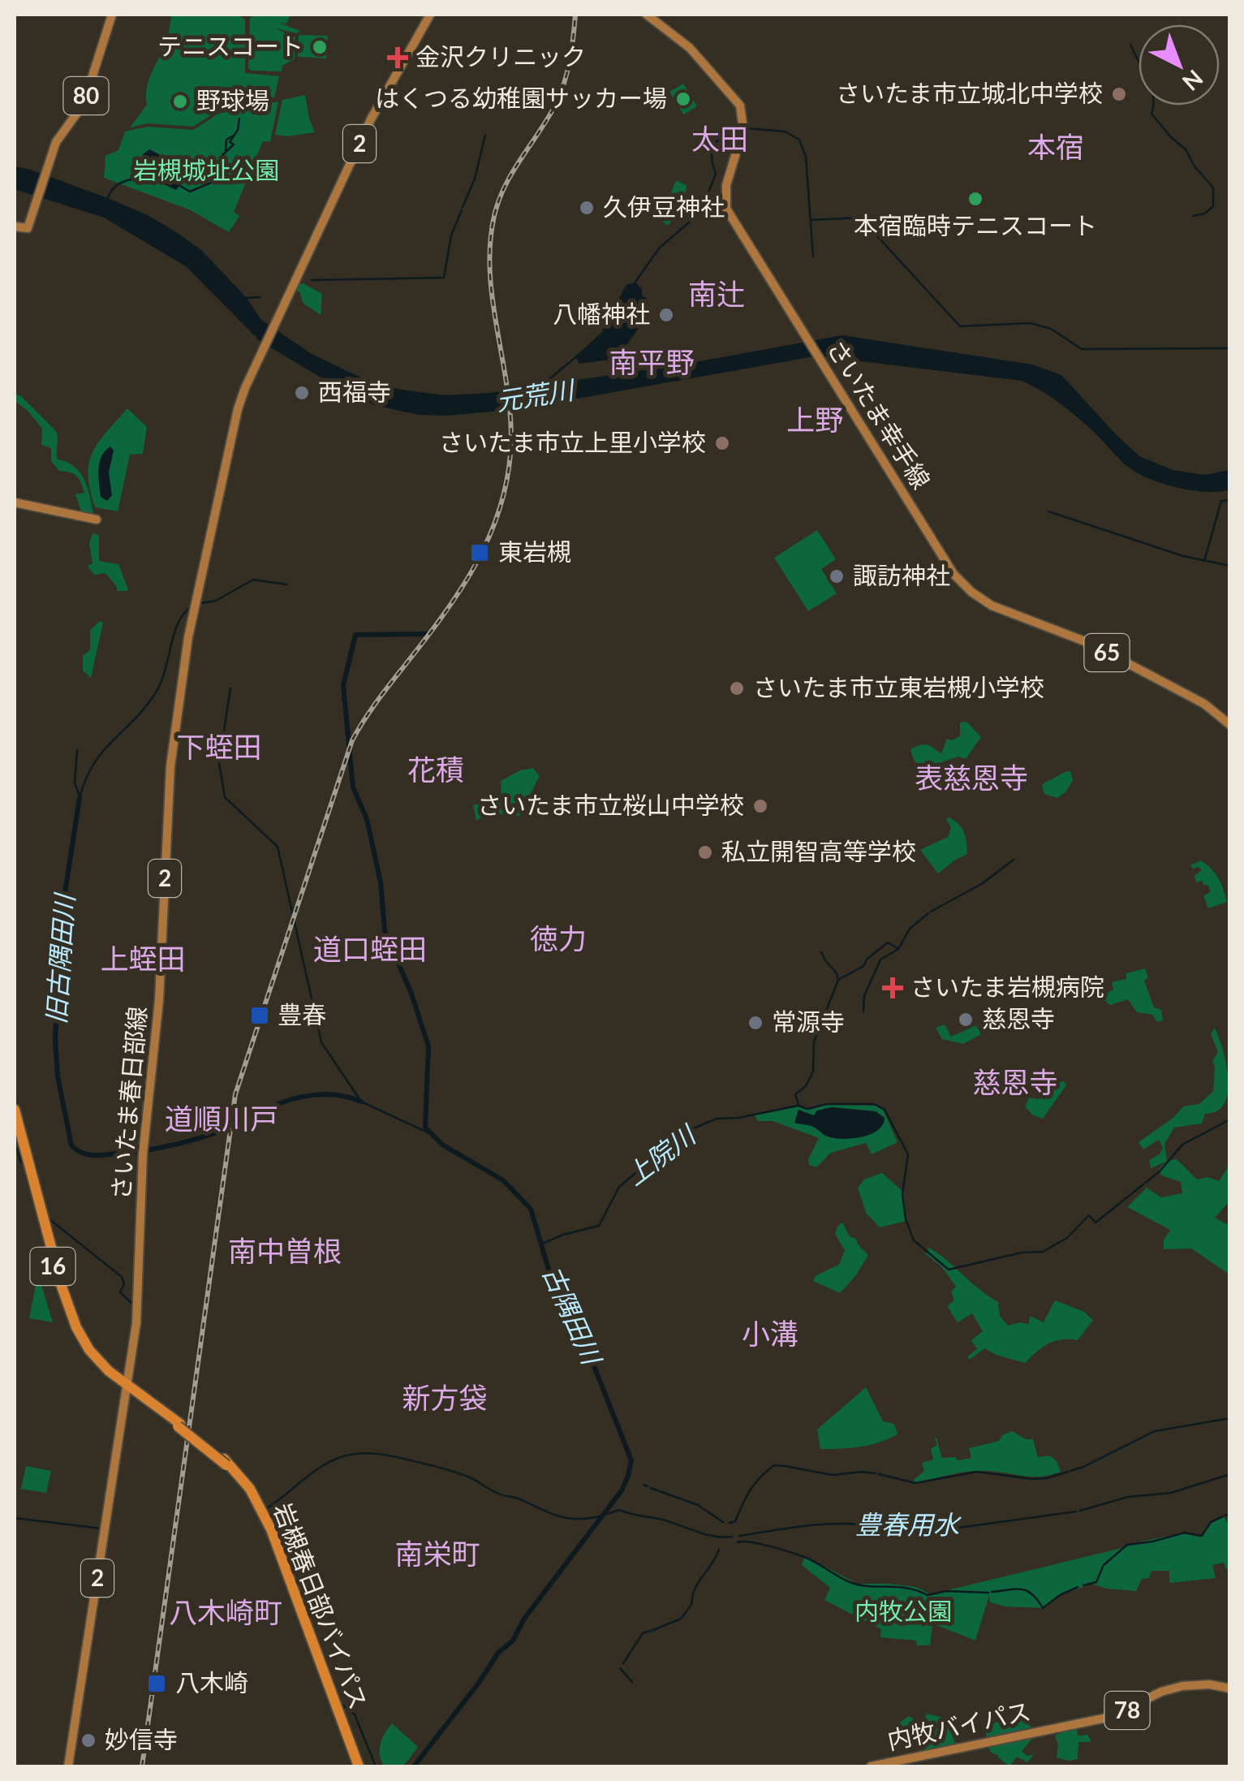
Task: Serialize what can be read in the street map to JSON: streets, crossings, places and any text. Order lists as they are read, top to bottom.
{
  "streets": {
    "highway": ["16", "岩槻春日部バイパス"],
    "main road": [
      "80",
      "2",
      "さいたま幸手線",
      "65",
      "さいたま春日部線",
      "78",
      "内牧バイパス"
    ]
  },
  "crossings": [
    ["さいたま春日部線", "岩槻春日部バイパス"]
  ],
  "districts": [
    "太田",
    "本宿",
    "南辻",
    "南平野",
    "上野",
    "下蛭田",
    "花積",
    "表慈恩寺",
    "徳力",
    "道口蛭田",
    "上蛭田",
    "慈恩寺",
    "道順川戸",
    "南中曽根",
    "小溝",
    "新方袋",
    "南栄町",
    "八木崎町"
  ],
  "water": [
    "元荒川",
    "旧古隅田川",
    "上院川",
    "古隅田川",
    "豊春用水"
  ],
  "parks": ["岩槻城址公園", "内牧公園"],
  "places": {
    "other": [
      "テニスコート",
      "さいたま市立城北中学校",
      "はくつる幼稚園サッカー場",
      "野球場",
      "本宿臨時テニスコート",
      "久伊豆神社",
      "八幡神社",
      "西福寺",
      "さいたま市立上里小学校",
      "諏訪神社",
      "さいたま市立東岩槻小学校",
      "さいたま市立桜山中学校",
      "私立開智高等学校",
      "慈恩寺",
      "常源寺",
      "妙信寺"
    ],
    "health": ["金沢クリニック", "さいたま岩槻病院"],
    "transit": ["東岩槻", "豊春", "八木崎"]
  },
  "north": "bottom right"
}
